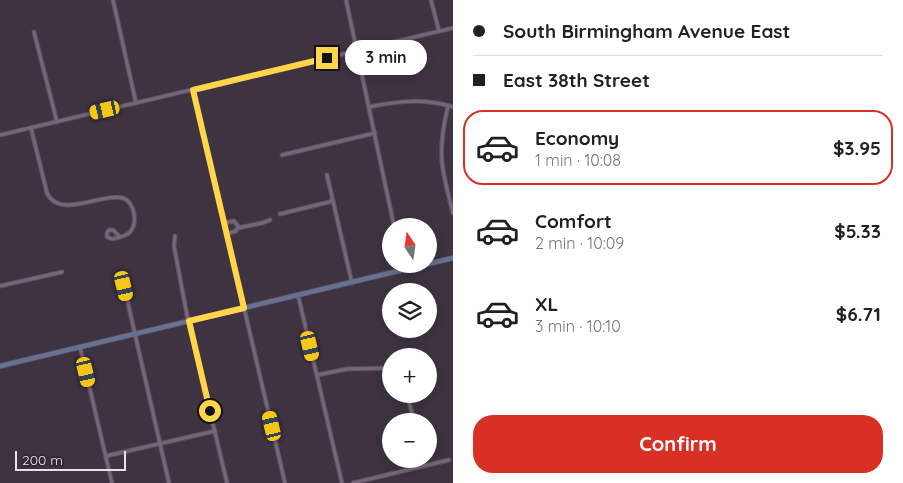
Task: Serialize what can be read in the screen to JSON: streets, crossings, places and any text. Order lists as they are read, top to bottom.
{
  "scale_bar": "200 m",
  "north": "top",
  "page": {
    "banner": ["South Birmingham Avenue East", "East 38th Street"],
    "bubble": "3 min",
    "list": [
      {
        "name": "Economy",
        "note": "1 min · 10:08",
        "value": "$3.95"
      },
      {
        "name": "Comfort",
        "note": "2 min · 10:09",
        "value": "$5.33"
      },
      {
        "name": "XL",
        "note": "3 min · 10:10",
        "value": "$6.71"
      }
    ],
    "map_buttons": ["+", "−"],
    "buttons": "Confirm",
    "scale": "200 m"
  }
}
